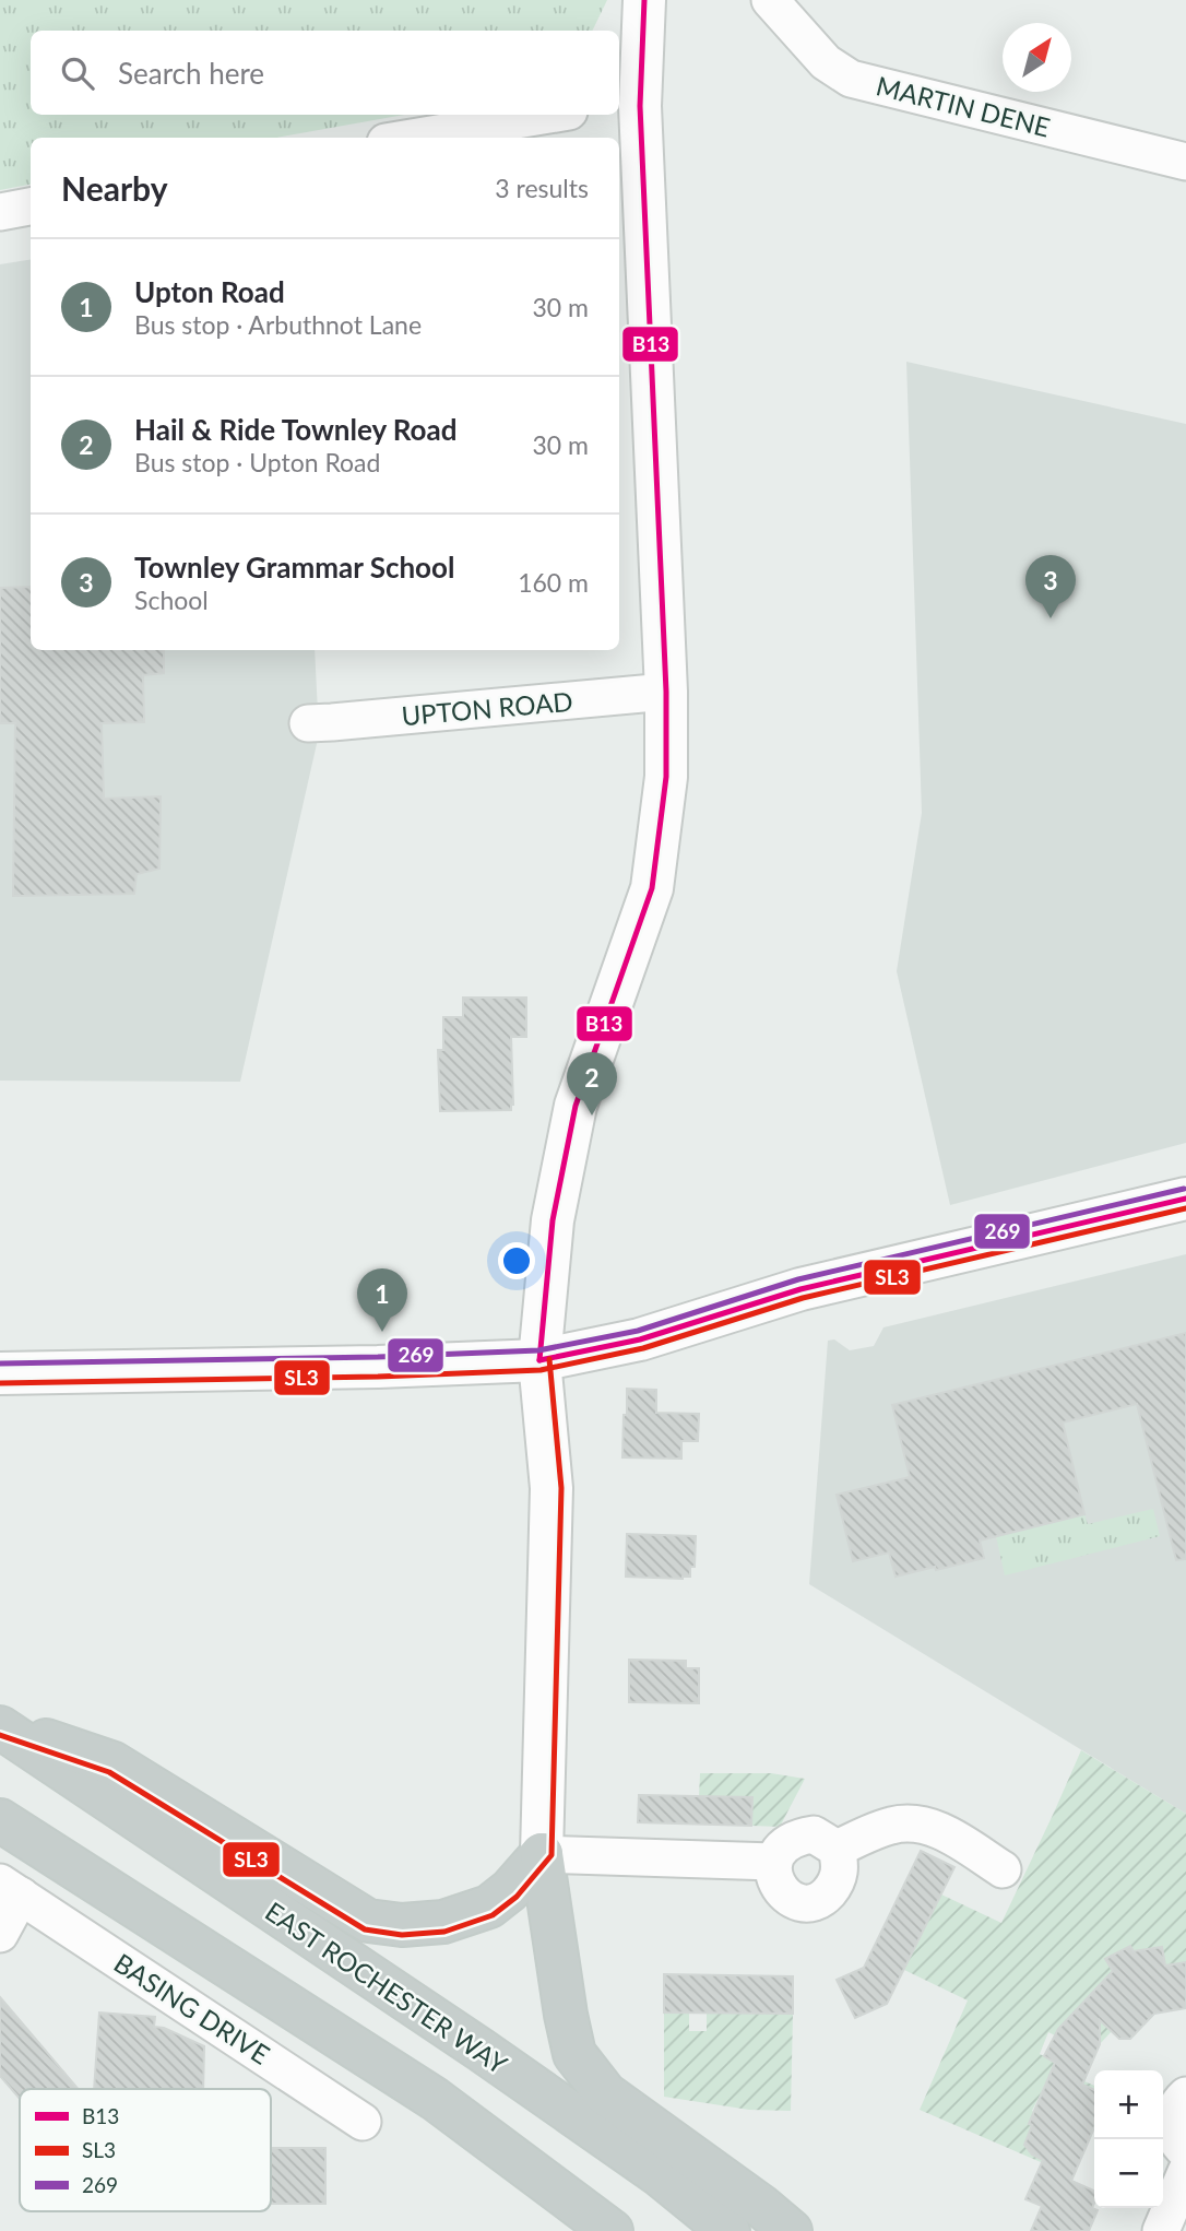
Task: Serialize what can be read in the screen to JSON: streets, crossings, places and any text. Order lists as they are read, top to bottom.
{
  "streets": {
    "highway": ["EAST ROCHESTER WAY"],
    "street": ["MARTIN DENE", "UPTON ROAD", "BASING DRIVE"]
  },
  "lines": ["transit line B13", "transit line 269", "transit line SL3"],
  "legend": ["B13", "SL3", "269"],
  "north": "top right",
  "page": {
    "search": "Search here",
    "heading": ["Nearby", "3 results"],
    "list": [
      {
        "mark": "1",
        "name": "Upton Road",
        "note": "Bus stop · Arbuthnot Lane",
        "value": "30 m"
      },
      {
        "mark": "2",
        "name": "Hail & Ride Townley Road",
        "note": "Bus stop · Upton Road",
        "value": "30 m"
      },
      {
        "mark": "3",
        "name": "Townley Grammar School",
        "note": "School",
        "value": "160 m"
      }
    ],
    "pins": ["3", "2", "1"],
    "map_buttons": ["+", "−"]
  }
}
